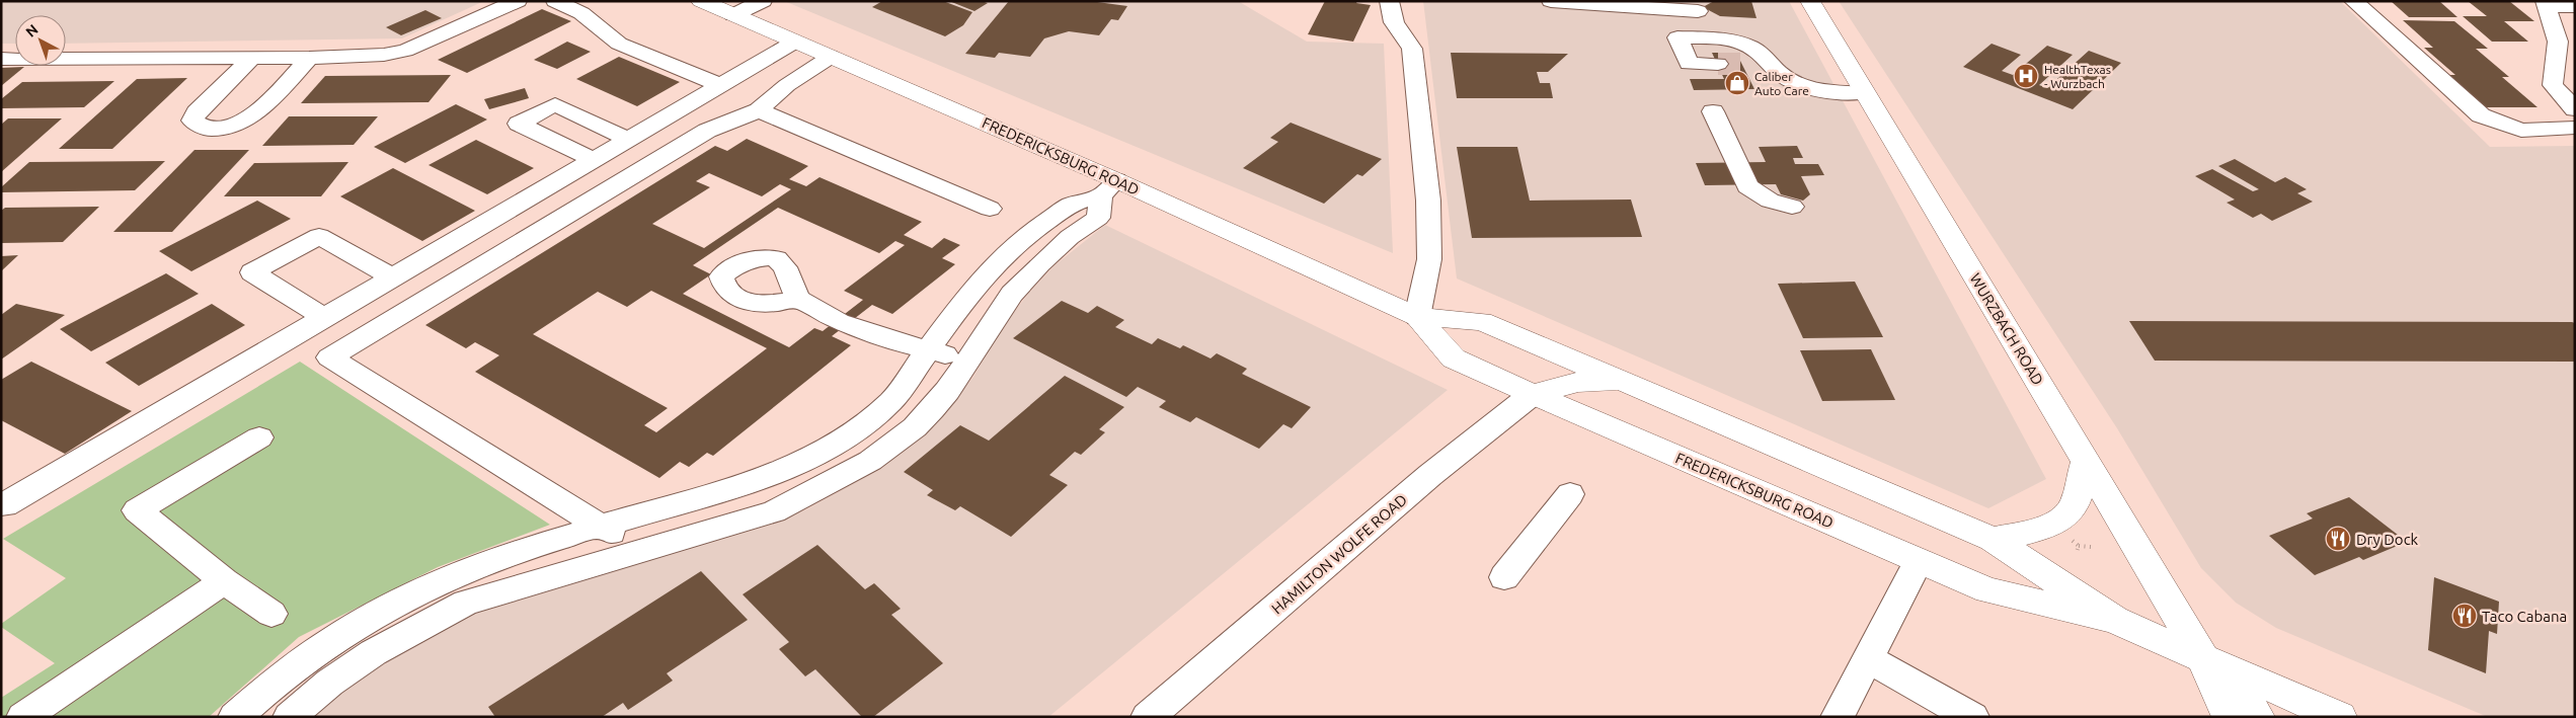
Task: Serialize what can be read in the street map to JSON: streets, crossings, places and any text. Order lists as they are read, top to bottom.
{
  "streets": {
    "main road": ["FREDERICKSBURG ROAD", "WURZBACH ROAD"],
    "street": ["HAMILTON WOLFE ROAD"]
  },
  "crossings": [
    ["FREDERICKSBURG ROAD", "WURZBACH ROAD"],
    ["FREDERICKSBURG ROAD", "HAMILTON WOLFE ROAD"]
  ],
  "places": {
    "hospital": ["HealthTexas - Wurzbach"],
    "shop": ["Caliber Auto Care"],
    "restaurant": ["Dry Dock", "Taco Cabana"]
  },
  "north": "top left"
}
